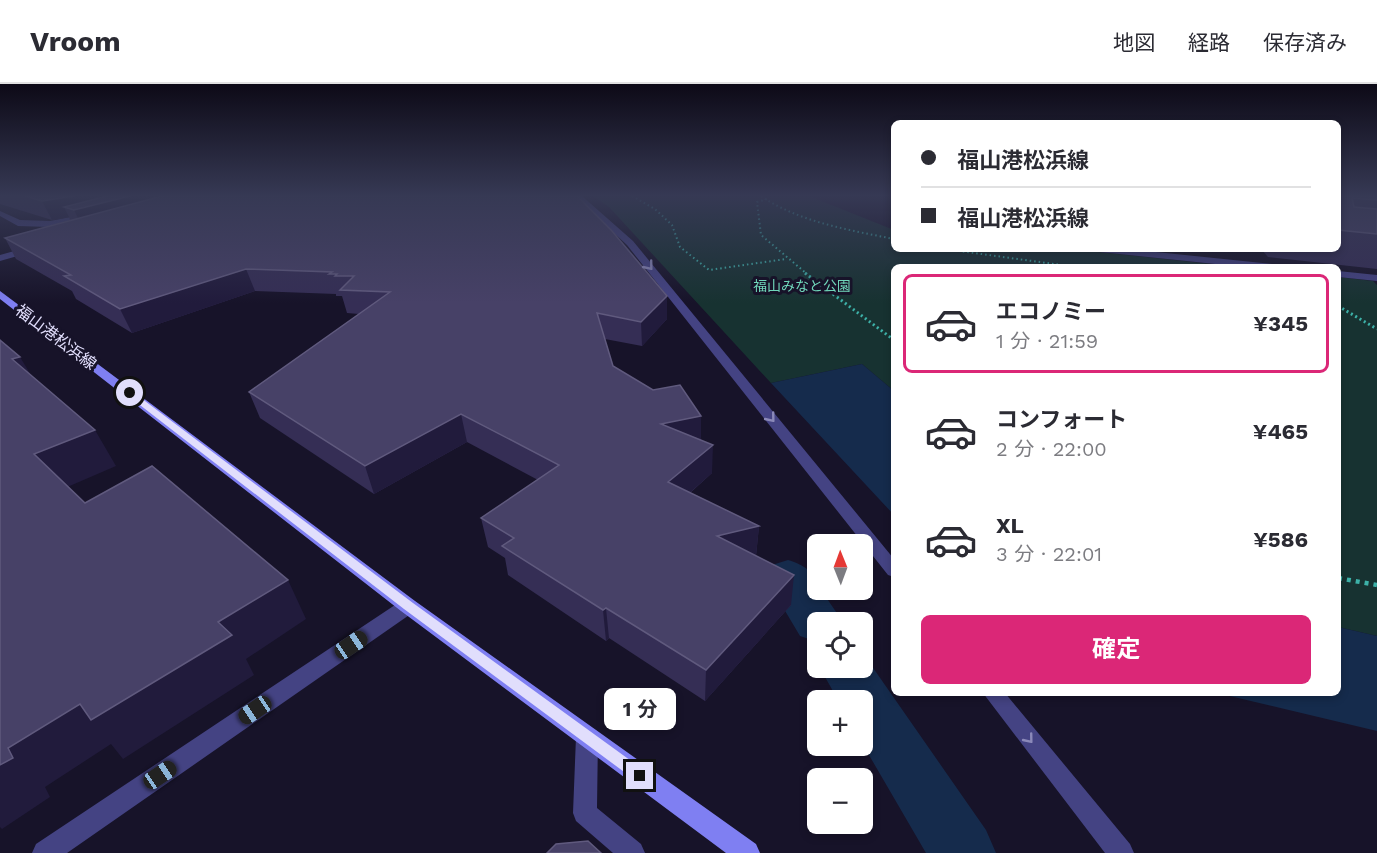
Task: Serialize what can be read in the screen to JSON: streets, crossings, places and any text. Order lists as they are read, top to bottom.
{
  "streets": {
    "main road": ["福山港松浜線"]
  },
  "parks": ["福山みなと公園"],
  "north": "top",
  "page": {
    "header": "Vroom",
    "nav": ["地図", "経路", "保存済み"],
    "banner": ["福山港松浜線", "福山港松浜線"],
    "list": [
      {
        "name": "エコノミー",
        "note": "1 分 · 21:59",
        "value": "¥345"
      },
      {
        "name": "コンフォート",
        "note": "2 分 · 22:00",
        "value": "¥465"
      },
      {
        "name": "XL",
        "note": "3 分 · 22:01",
        "value": "¥586"
      }
    ],
    "map_buttons": ["+", "−"],
    "buttons": "確定",
    "bubble": "1 分"
  }
}
